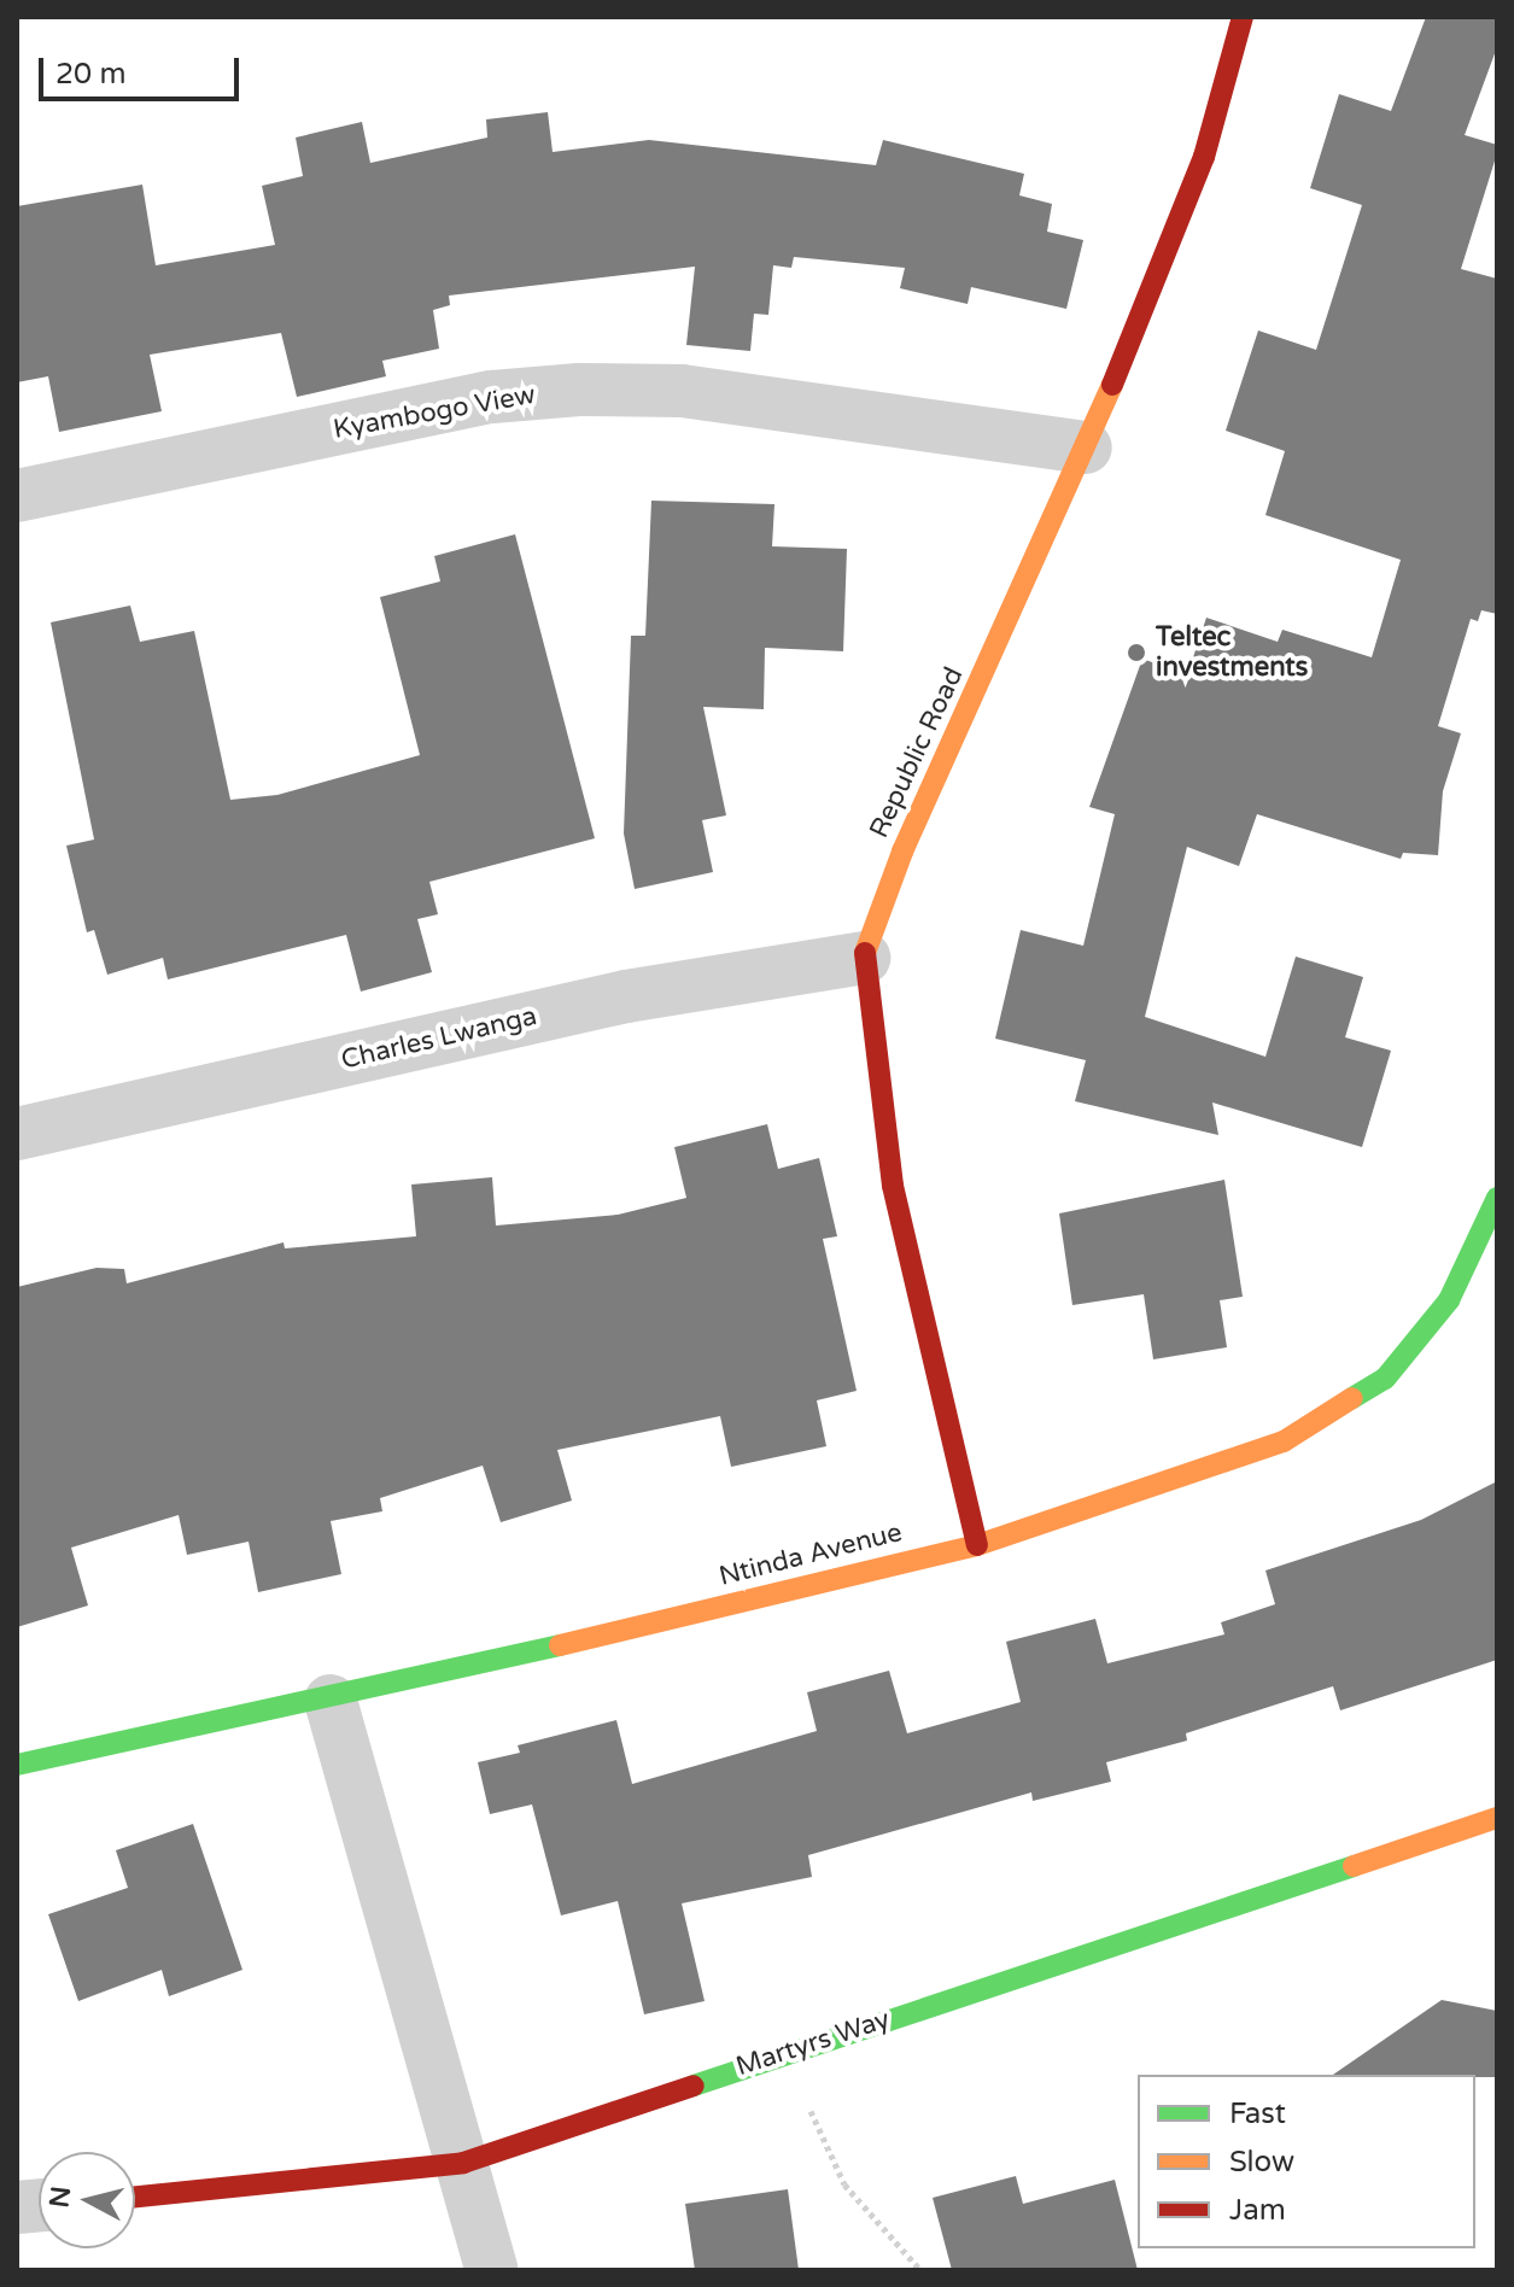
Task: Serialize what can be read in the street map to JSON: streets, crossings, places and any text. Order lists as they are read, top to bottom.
{
  "streets": {
    "street": [
      "Kyambogo View",
      "Republic Road",
      "Charles Lwanga",
      "Ntinda Avenue",
      "Martyrs Way"
    ]
  },
  "crossings": [
    ["Kyambogo View", "Republic Road"],
    ["Republic Road", "Charles Lwanga"],
    ["Republic Road", "Ntinda Avenue"]
  ],
  "places": ["Teltec investments"],
  "legend": ["Fast", "Slow", "Jam"],
  "scale_bar": "20 m",
  "north": "left"
}
